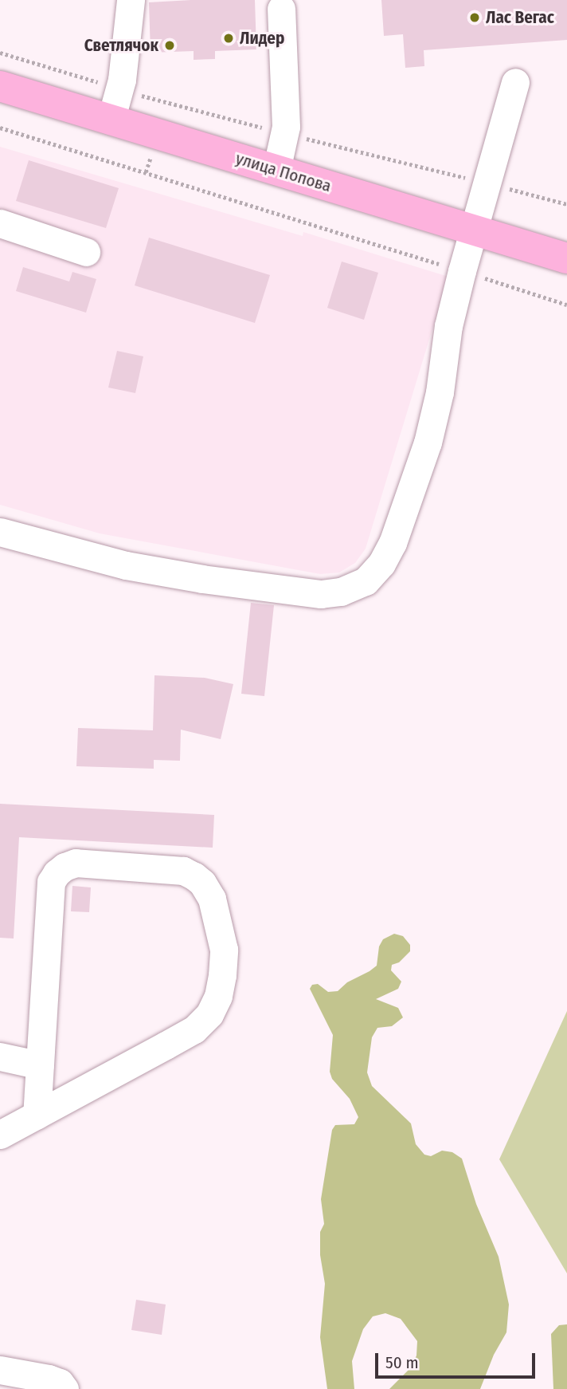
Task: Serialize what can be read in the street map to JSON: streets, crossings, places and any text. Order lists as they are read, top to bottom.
{
  "streets": {
    "main road": ["улица Попова"]
  },
  "places": ["Лас Вегас", "Лидер", "Светлячок"],
  "scale_bar": "50 m"
}
